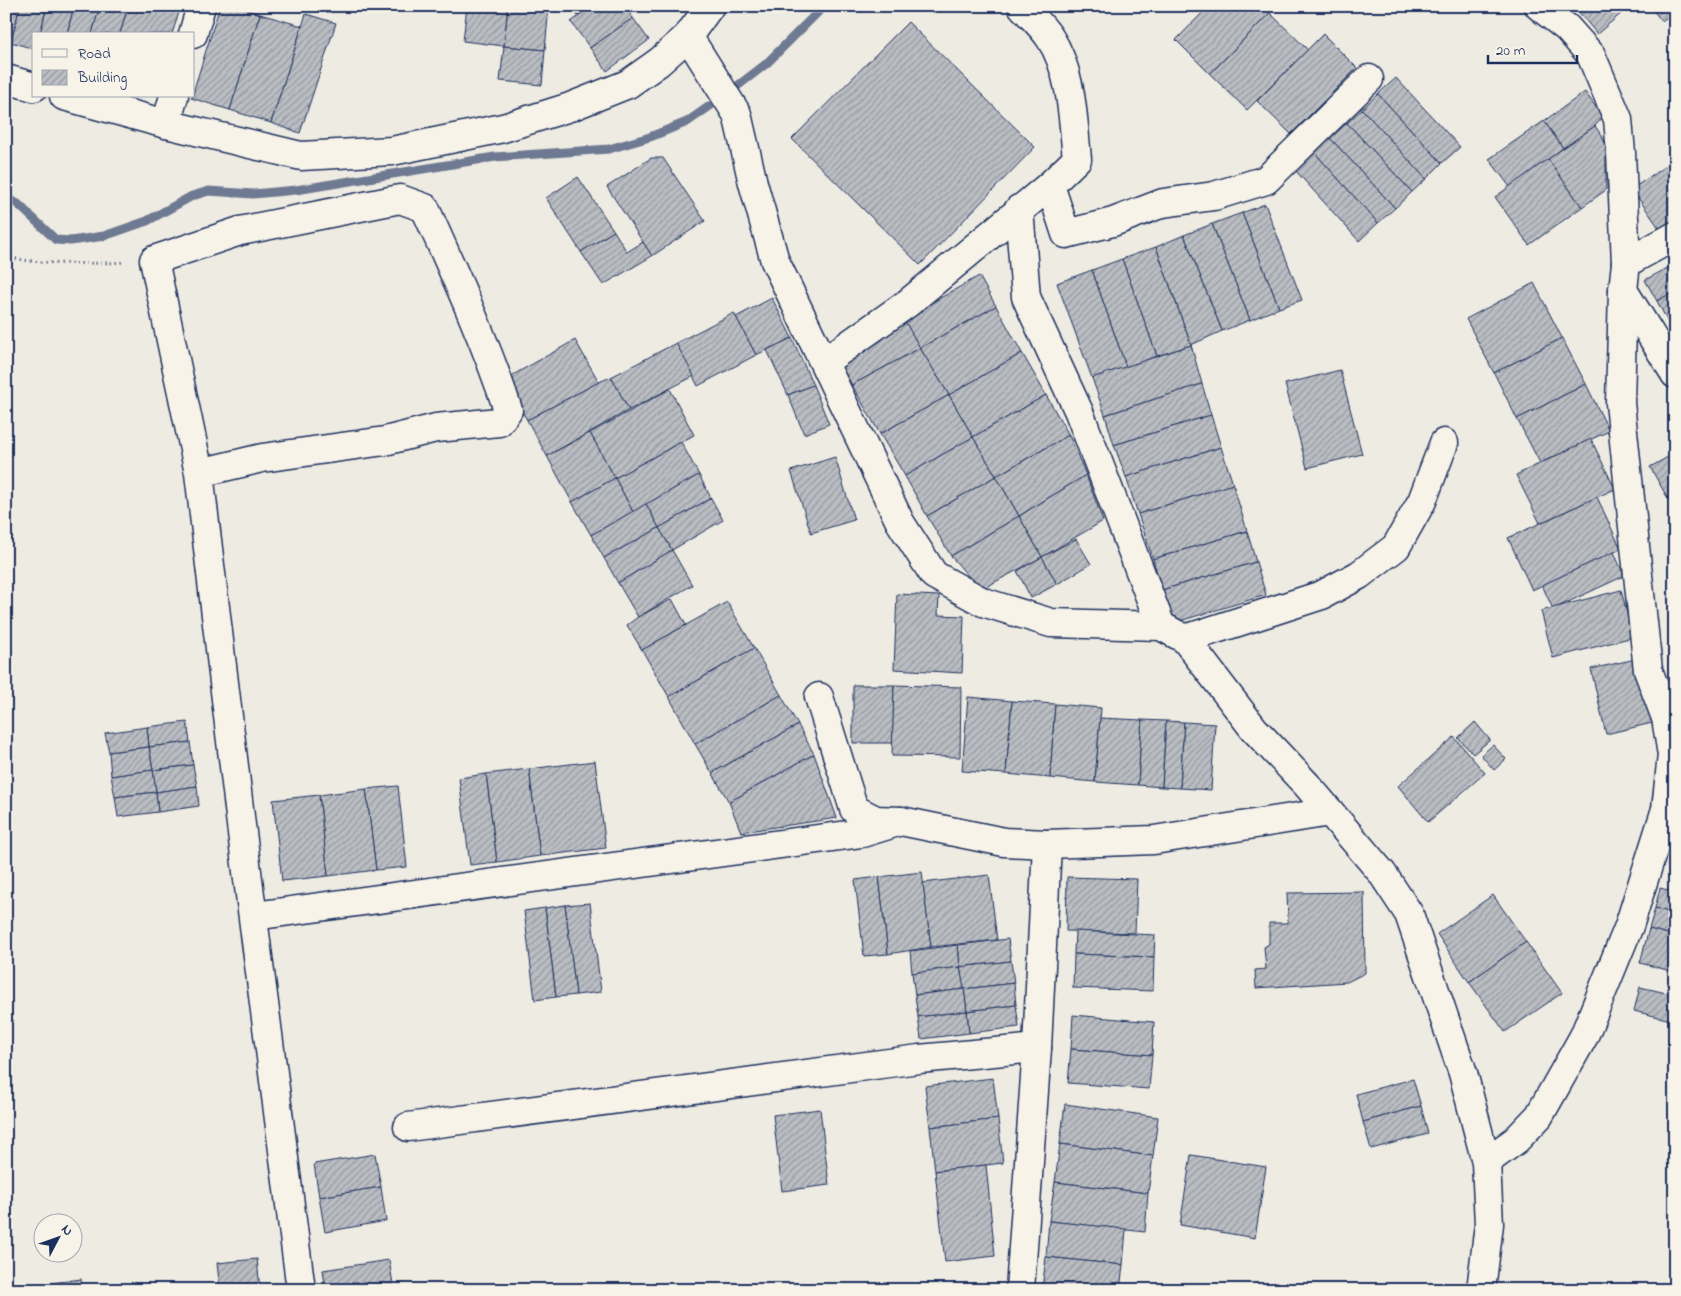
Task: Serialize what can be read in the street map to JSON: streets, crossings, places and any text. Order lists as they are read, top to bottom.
{
  "legend": ["Road", "Building"],
  "scale_bar": "20 m",
  "north": "top right"
}
